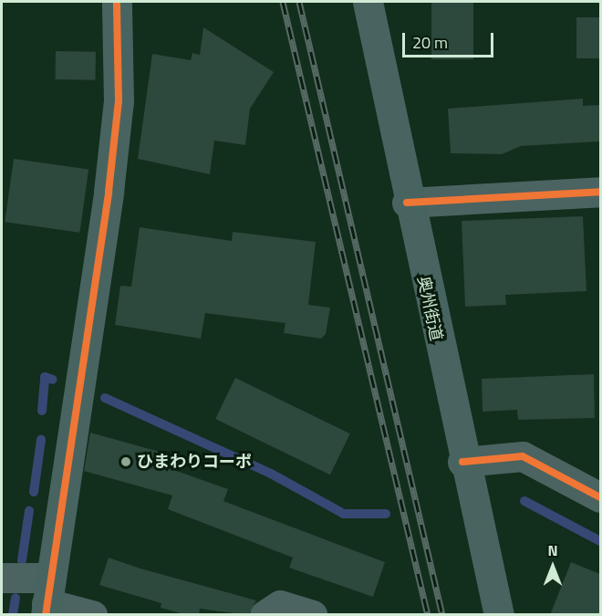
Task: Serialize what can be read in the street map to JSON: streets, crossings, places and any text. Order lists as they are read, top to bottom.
{
  "streets": {
    "main road": ["奥州街道"]
  },
  "places": ["ひまわりコーポ"],
  "scale_bar": "20 m",
  "north": "top"
}
